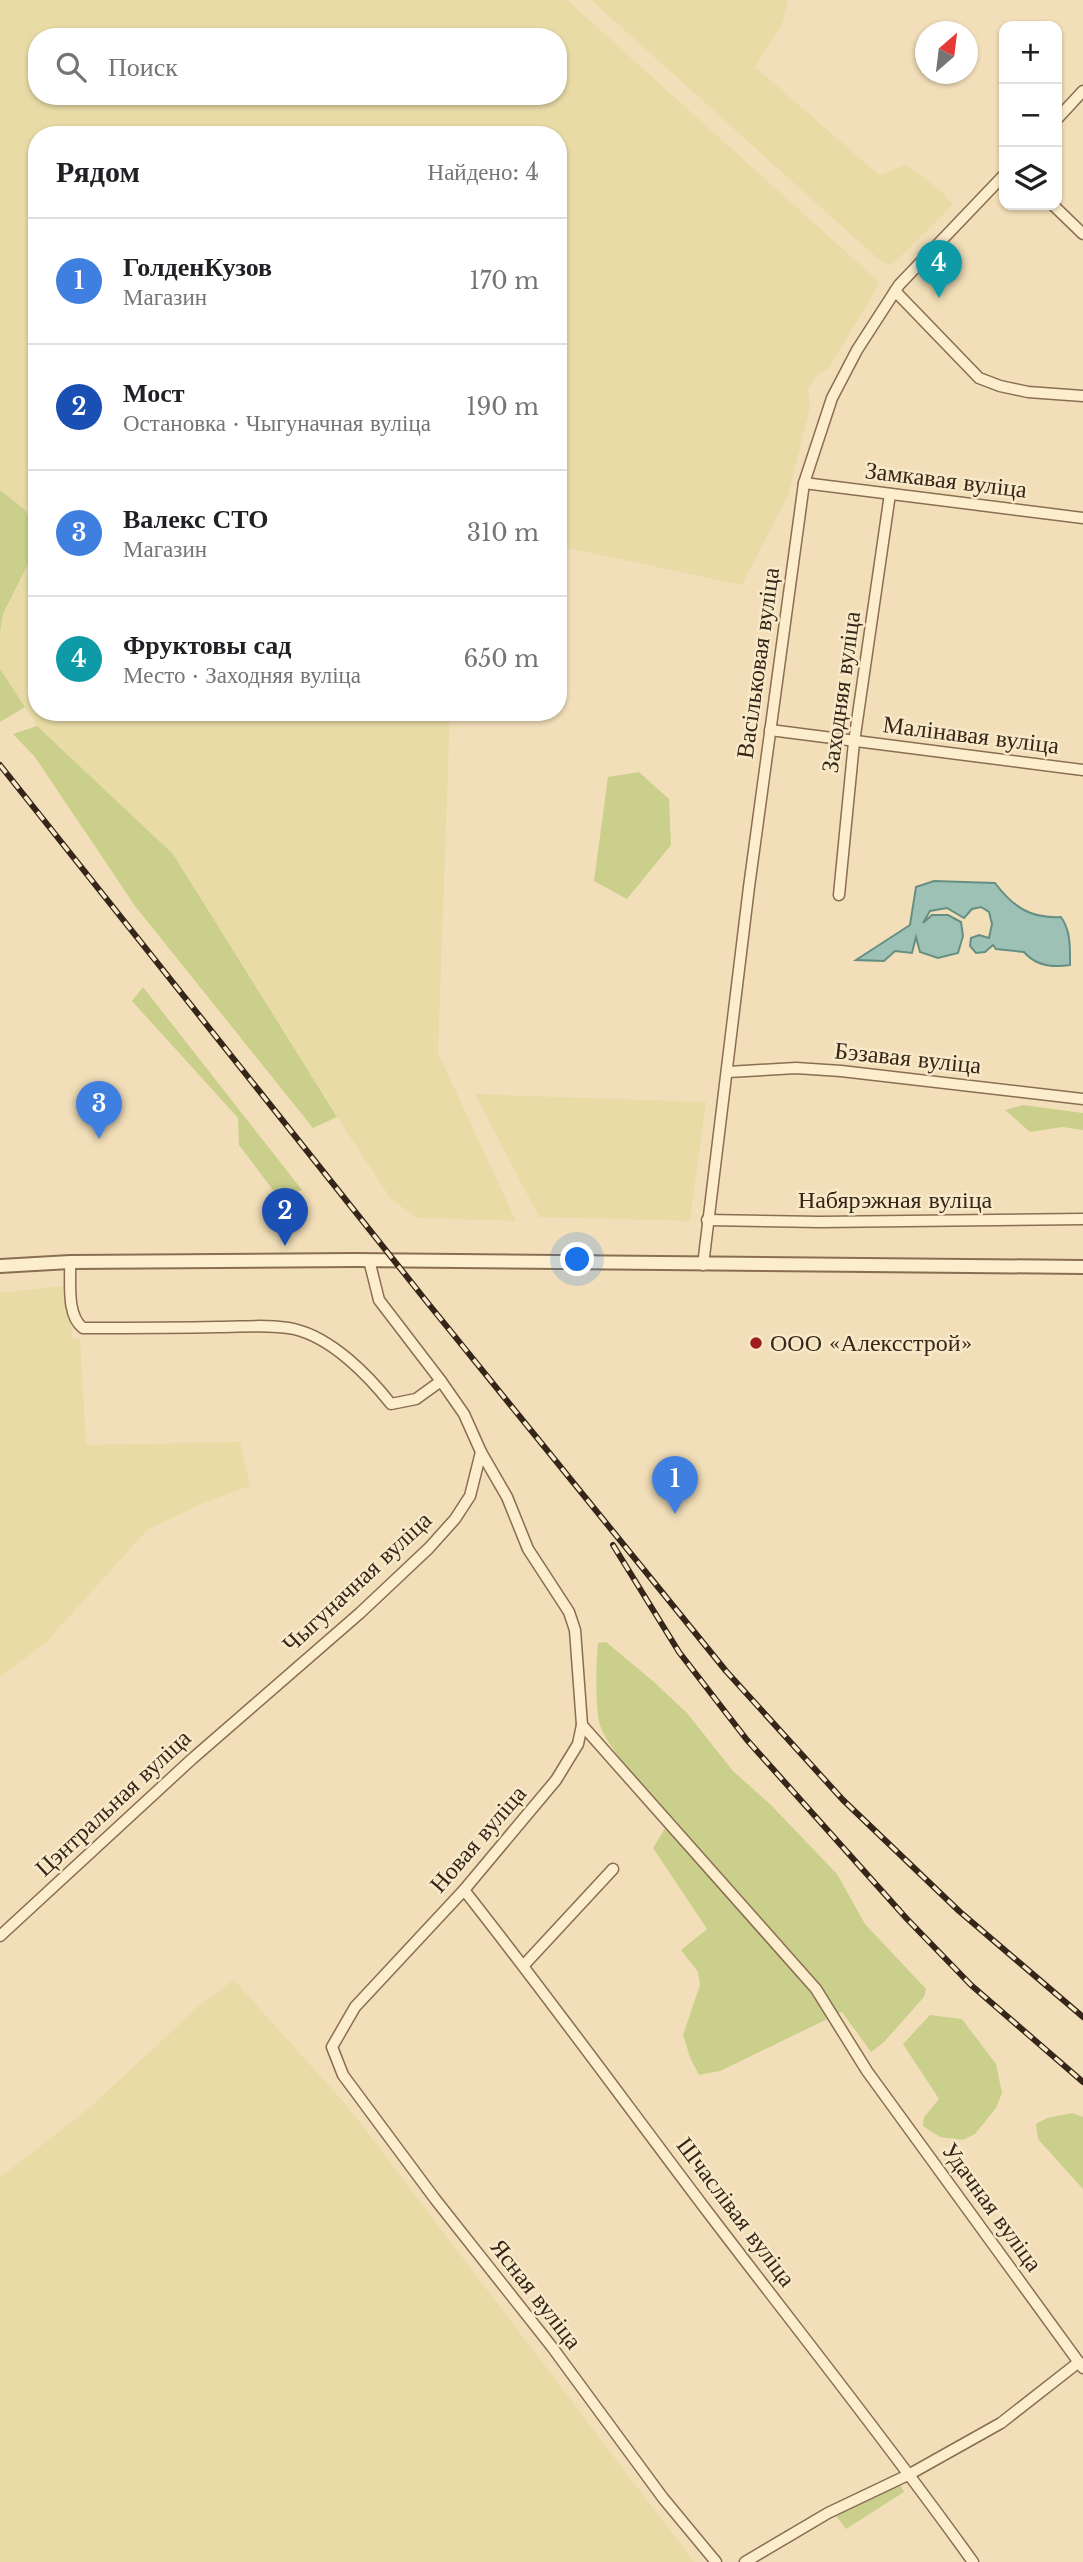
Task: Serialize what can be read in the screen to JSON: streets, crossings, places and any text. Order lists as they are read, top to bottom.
{
  "streets": {
    "street": [
      "Замкавая вуліца",
      "Васільковая вуліца",
      "Заходняя вуліца",
      "Малінавая вуліца",
      "Бэзавая вуліца",
      "Набярэжная вуліца",
      "Чыгуначная вуліца",
      "Цэнтральная вуліца",
      "Новая вуліца",
      "Удачная вуліца",
      "Шчаслівая вуліца",
      "Ясная вуліца"
    ]
  },
  "crossings": [
    ["Замкавая вуліца", "Васільковая вуліца"],
    ["Замкавая вуліца", "Заходняя вуліца"],
    ["Васільковая вуліца", "Малінавая вуліца"],
    ["Васільковая вуліца", "Бэзавая вуліца"],
    ["Васільковая вуліца", "Набярэжная вуліца"],
    ["Заходняя вуліца", "Малінавая вуліца"],
    ["Чыгуначная вуліца", "Цэнтральная вуліца"],
    ["Чыгуначная вуліца", "Новая вуліца"],
    ["Новая вуліца", "Удачная вуліца"],
    ["Новая вуліца", "Шчаслівая вуліца"],
    ["Новая вуліца", "Ясная вуліца"]
  ],
  "places": ["ООО «Алексстрой»"],
  "north": "top right",
  "page": {
    "map_buttons": ["+", "−"],
    "search": "Поиск",
    "heading": ["Рядом", "Найдено: 4"],
    "list": [
      {
        "mark": "1",
        "name": "ГолденКузов",
        "note": "Магазин",
        "value": "170 m"
      },
      {
        "mark": "2",
        "name": "Мост",
        "note": "Остановка · Чыгуначная вуліца",
        "value": "190 m"
      },
      {
        "mark": "3",
        "name": "Валекс СТО",
        "note": "Магазин",
        "value": "310 m"
      },
      {
        "mark": "4",
        "name": "Фруктовы сад",
        "note": "Место · Заходняя вуліца",
        "value": "650 m"
      }
    ],
    "pins": [
      "4",
      "3",
      "2",
      "1"
    ]
  }
}
